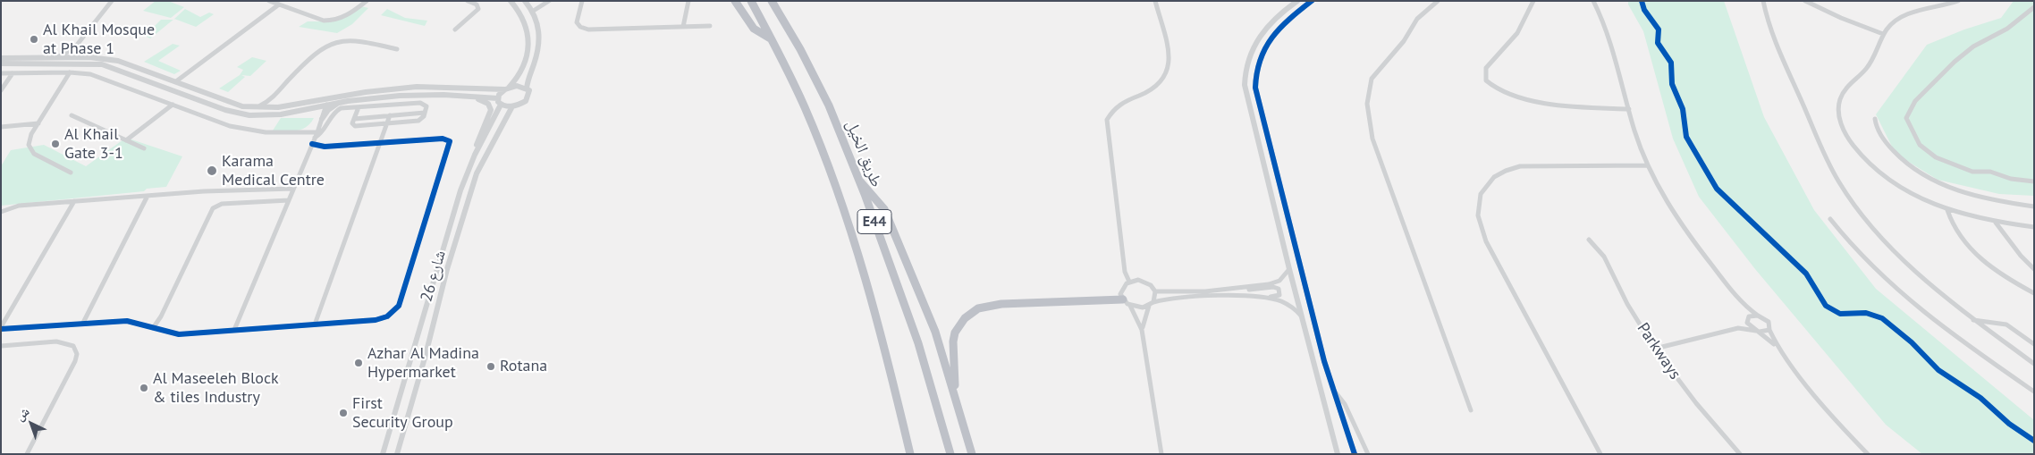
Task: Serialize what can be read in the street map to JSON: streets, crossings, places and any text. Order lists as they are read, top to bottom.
{
  "streets": {
    "highway": ["طريق الخيل", "E44"],
    "street": ["شارع 26", "Parkways"]
  },
  "places": [
    "Al Khail Mosque at Phase 1",
    "Al Khail Gate 3-1",
    "Karama Medical Centre",
    "Azhar Al Madina Hypermarket",
    "Rotana",
    "Al Maseeleh Block & tiles Industry",
    "First Security Group"
  ],
  "north": "top left"
}
